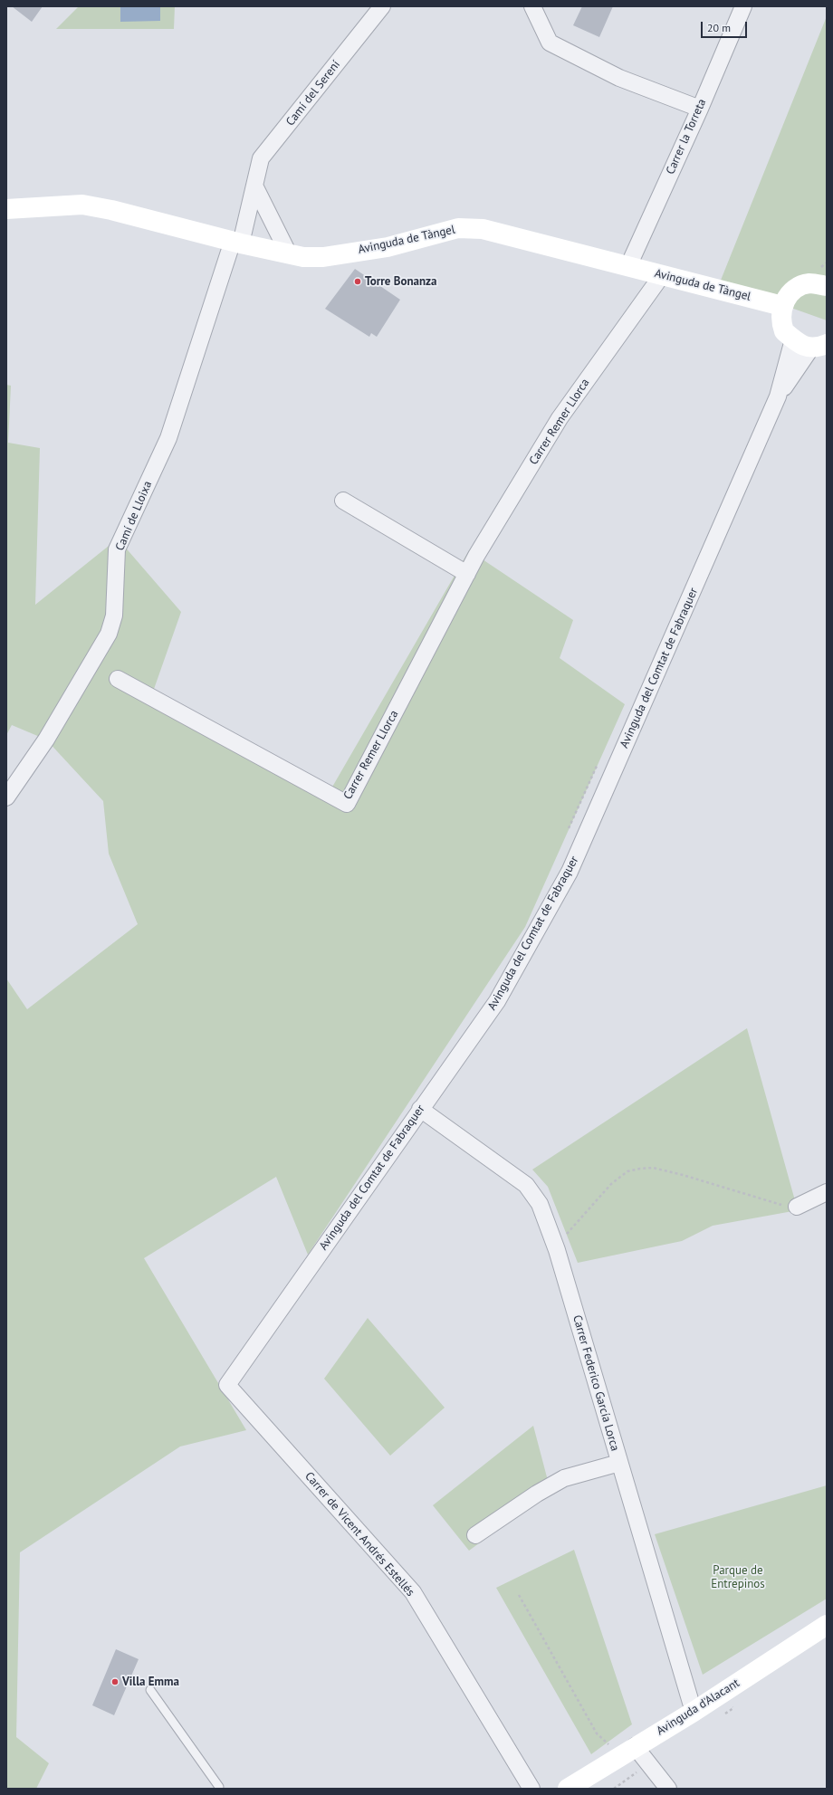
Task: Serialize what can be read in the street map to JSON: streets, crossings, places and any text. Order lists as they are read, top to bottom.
{
  "streets": {
    "main road": ["Avinguda de Tàngel", "Avinguda d'Alacant"],
    "street": [
      "Camí del Serení",
      "Carrer la Torreta",
      "Carrer Remer Llorca",
      "Camí de Lloixa",
      "Avinguda del Comtat de Fabraquer",
      "Carrer Federico García Lorca",
      "Carrer de Vicent Andrés Estellés"
    ]
  },
  "crossings": [
    ["Camí del Serení", "Avinguda de Tàngel"],
    ["Camí del Serení", "Camí de Lloixa"],
    ["Carrer la Torreta", "Avinguda de Tàngel"],
    ["Avinguda de Tàngel", "Carrer Remer Llorca"],
    ["Avinguda de Tàngel", "Camí de Lloixa"],
    ["Avinguda del Comtat de Fabraquer", "Carrer Federico García Lorca"],
    ["Avinguda del Comtat de Fabraquer", "Carrer de Vicent Andrés Estellés"],
    ["Carrer Federico García Lorca", "Avinguda d'Alacant"]
  ],
  "parks": ["Parque de Entrepinos"],
  "places": ["Torre Bonanza", "Villa Emma"],
  "scale_bar": "20 m"
}
